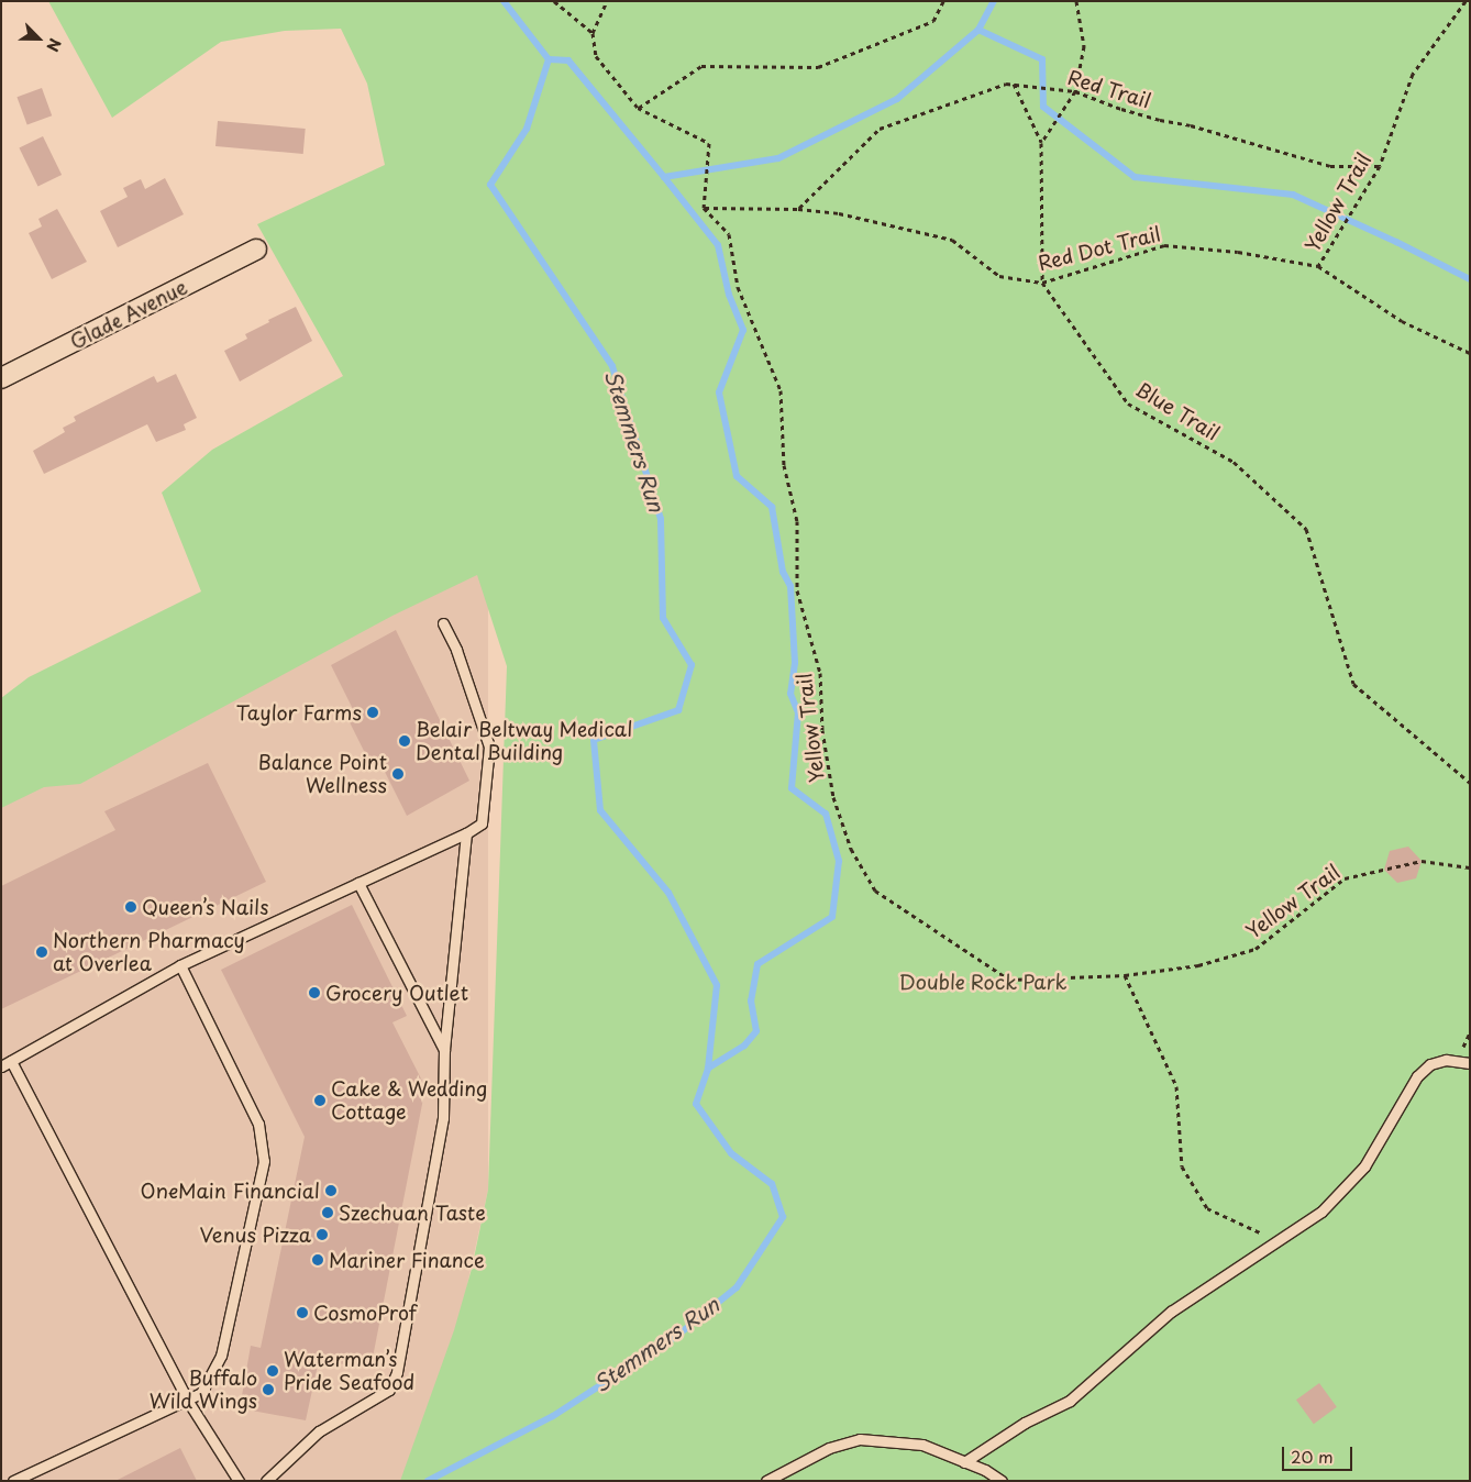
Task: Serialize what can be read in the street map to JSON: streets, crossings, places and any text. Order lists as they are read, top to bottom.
{
  "streets": {
    "street": ["Glade Avenue"],
    "path": [
      "Red Trail",
      "Yellow Trail",
      "Red Dot Trail",
      "Blue Trail"
    ]
  },
  "crossings": [
    ["Red Trail", "Yellow Trail"],
    ["Red Trail", "Red Dot Trail"],
    ["Yellow Trail", "Red Dot Trail"],
    ["Red Dot Trail", "Blue Trail"]
  ],
  "water": ["Stemmers Run"],
  "parks": ["Double Rock Park"],
  "places": [
    "Taylor Farms",
    "Belair Beltway Medical Dental Building",
    "Balance Point Wellness",
    "Queen’s Nails",
    "Northern Pharmacy at Overlea",
    "Grocery Outlet",
    "Cake & Wedding Cottage",
    "OneMain Financial",
    "Szechuan Taste",
    "Venus Pizza",
    "Mariner Finance",
    "CosmoProf",
    "Waterman’s Pride Seafood",
    "Buffalo Wild Wings"
  ],
  "scale_bar": "20 m",
  "north": "bottom right"
}
